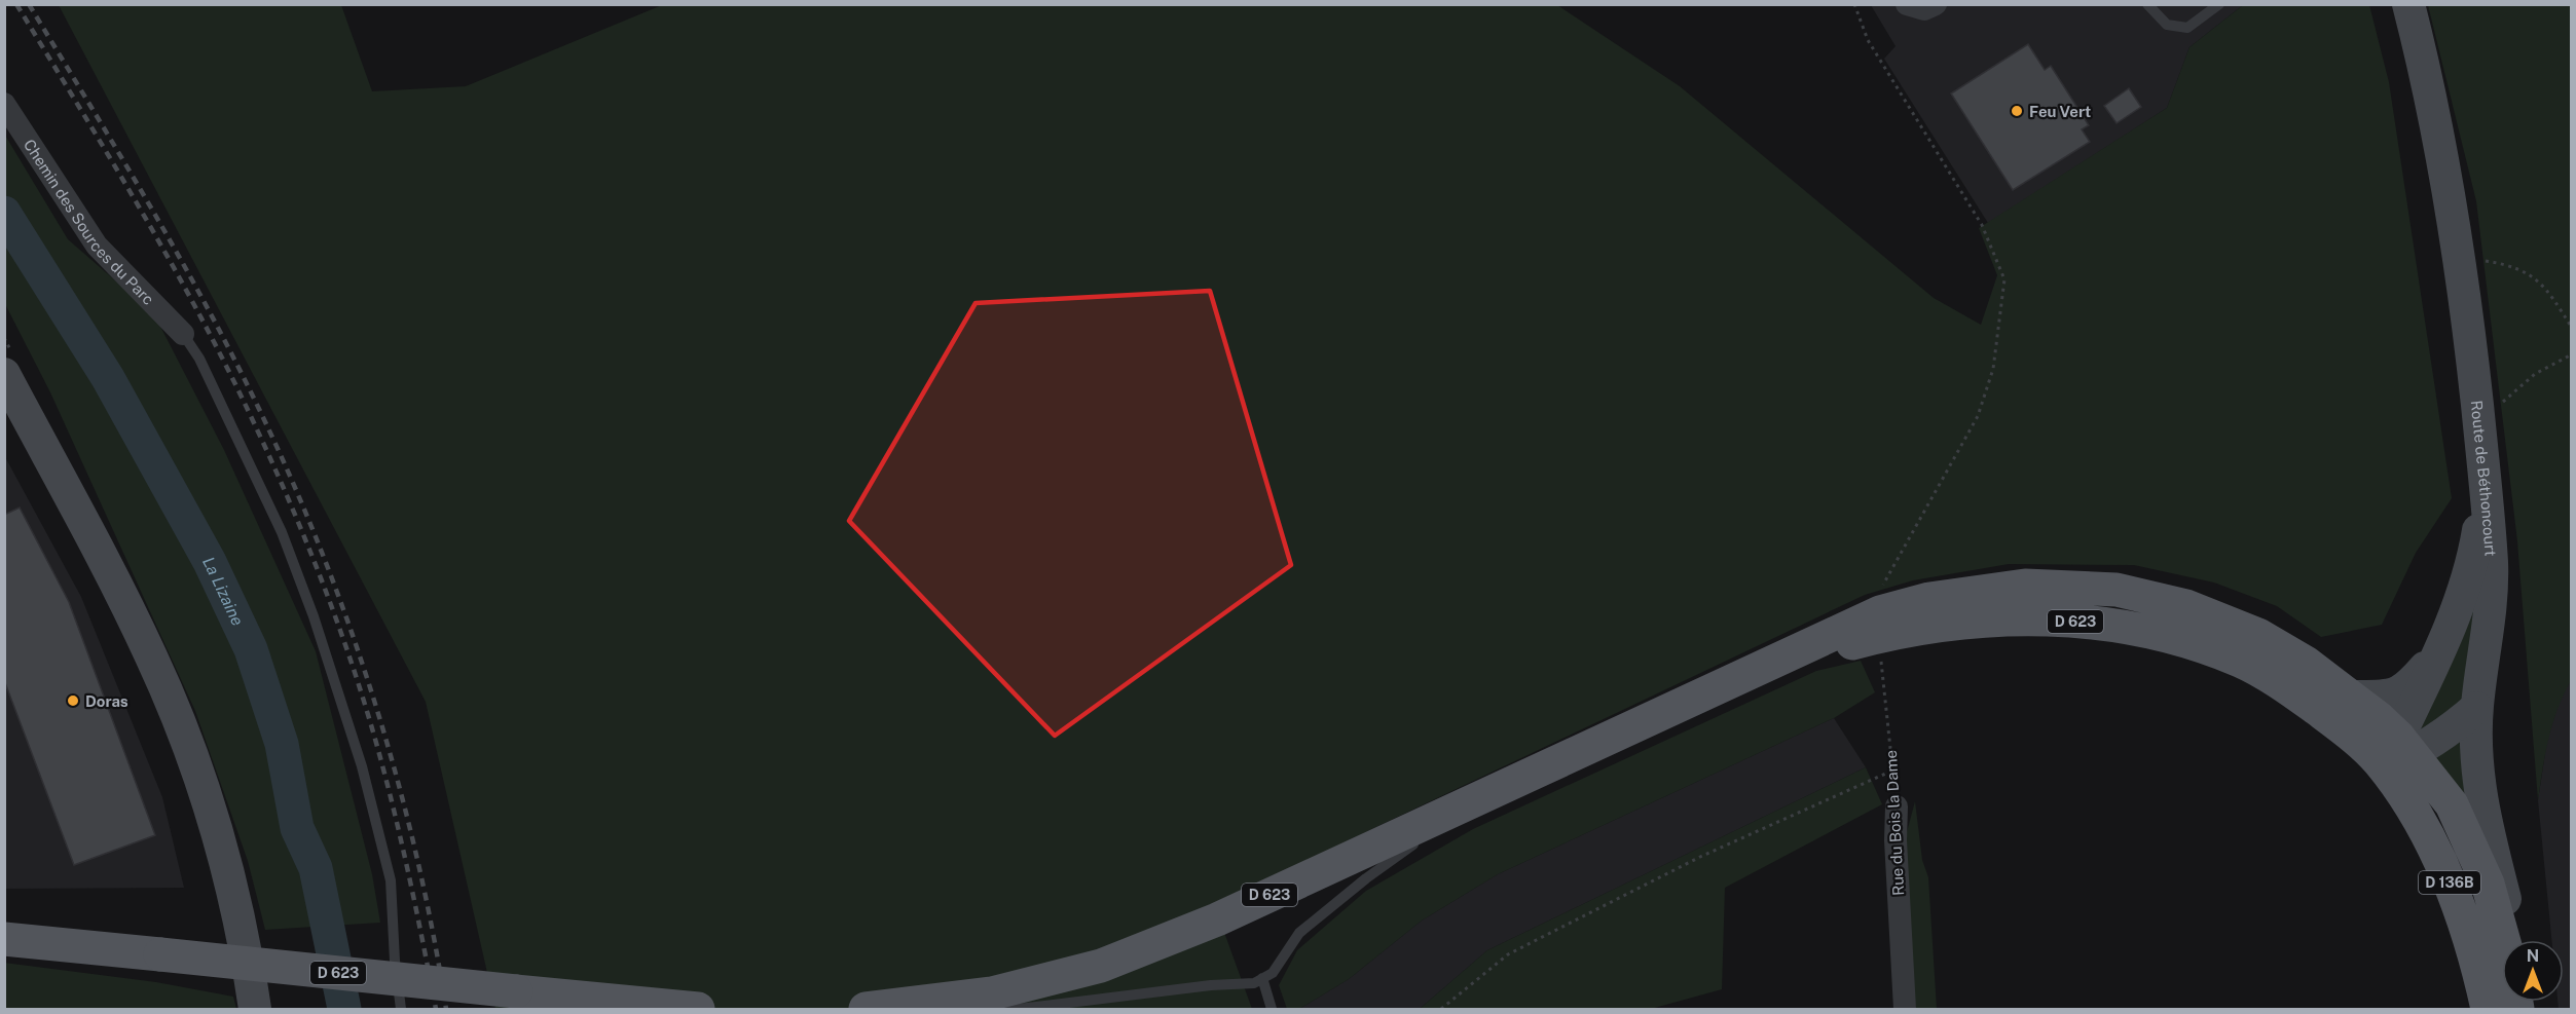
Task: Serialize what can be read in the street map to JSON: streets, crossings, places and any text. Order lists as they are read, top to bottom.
{
  "streets": {
    "main road": ["D 623", "D 136B"],
    "street": ["Chemin des Sources du Parc", "Route de Béthoncourt", "Rue du Bois la Dame"]
  },
  "crossings": [
    ["Route de Béthoncourt", "D 136B"],
    ["D 623", "Rue du Bois la Dame"],
    ["D 623", "D 136B"]
  ],
  "water": ["La Lizaine"],
  "places": ["Feu Vert", "Doras"],
  "north": "top"
}
